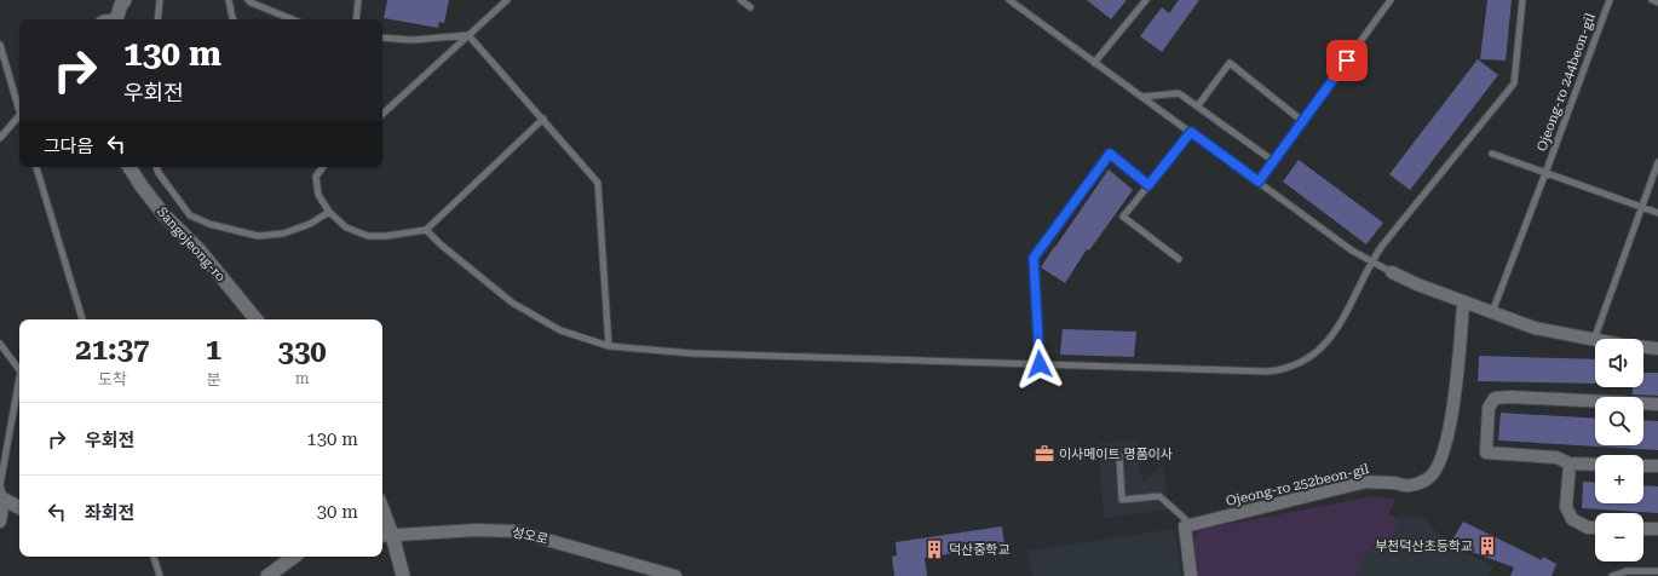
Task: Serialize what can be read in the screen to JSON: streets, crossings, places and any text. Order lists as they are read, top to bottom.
{
  "streets": {
    "street": ["Sangojeong-ro", "Ojeong-ro 252beon-gil", "성오로"],
    "lane": ["Ojeong-ro 244beon-gil"]
  },
  "places": {
    "office": ["이사메이트 명품이사"],
    "building": ["부천덕산초등학교", "덕산중학교"]
  },
  "page": {
    "turn": ["130 m", "우회전"],
    "then": "그다음",
    "eta": [
      "21:37",
      "도착",
      "1",
      "분",
      "330",
      "m"
    ],
    "map_buttons": ["+", "−"],
    "list": [
      {
        "name": "우회전",
        "value": "130 m"
      },
      {
        "name": "좌회전",
        "value": "30 m"
      }
    ]
  }
}
